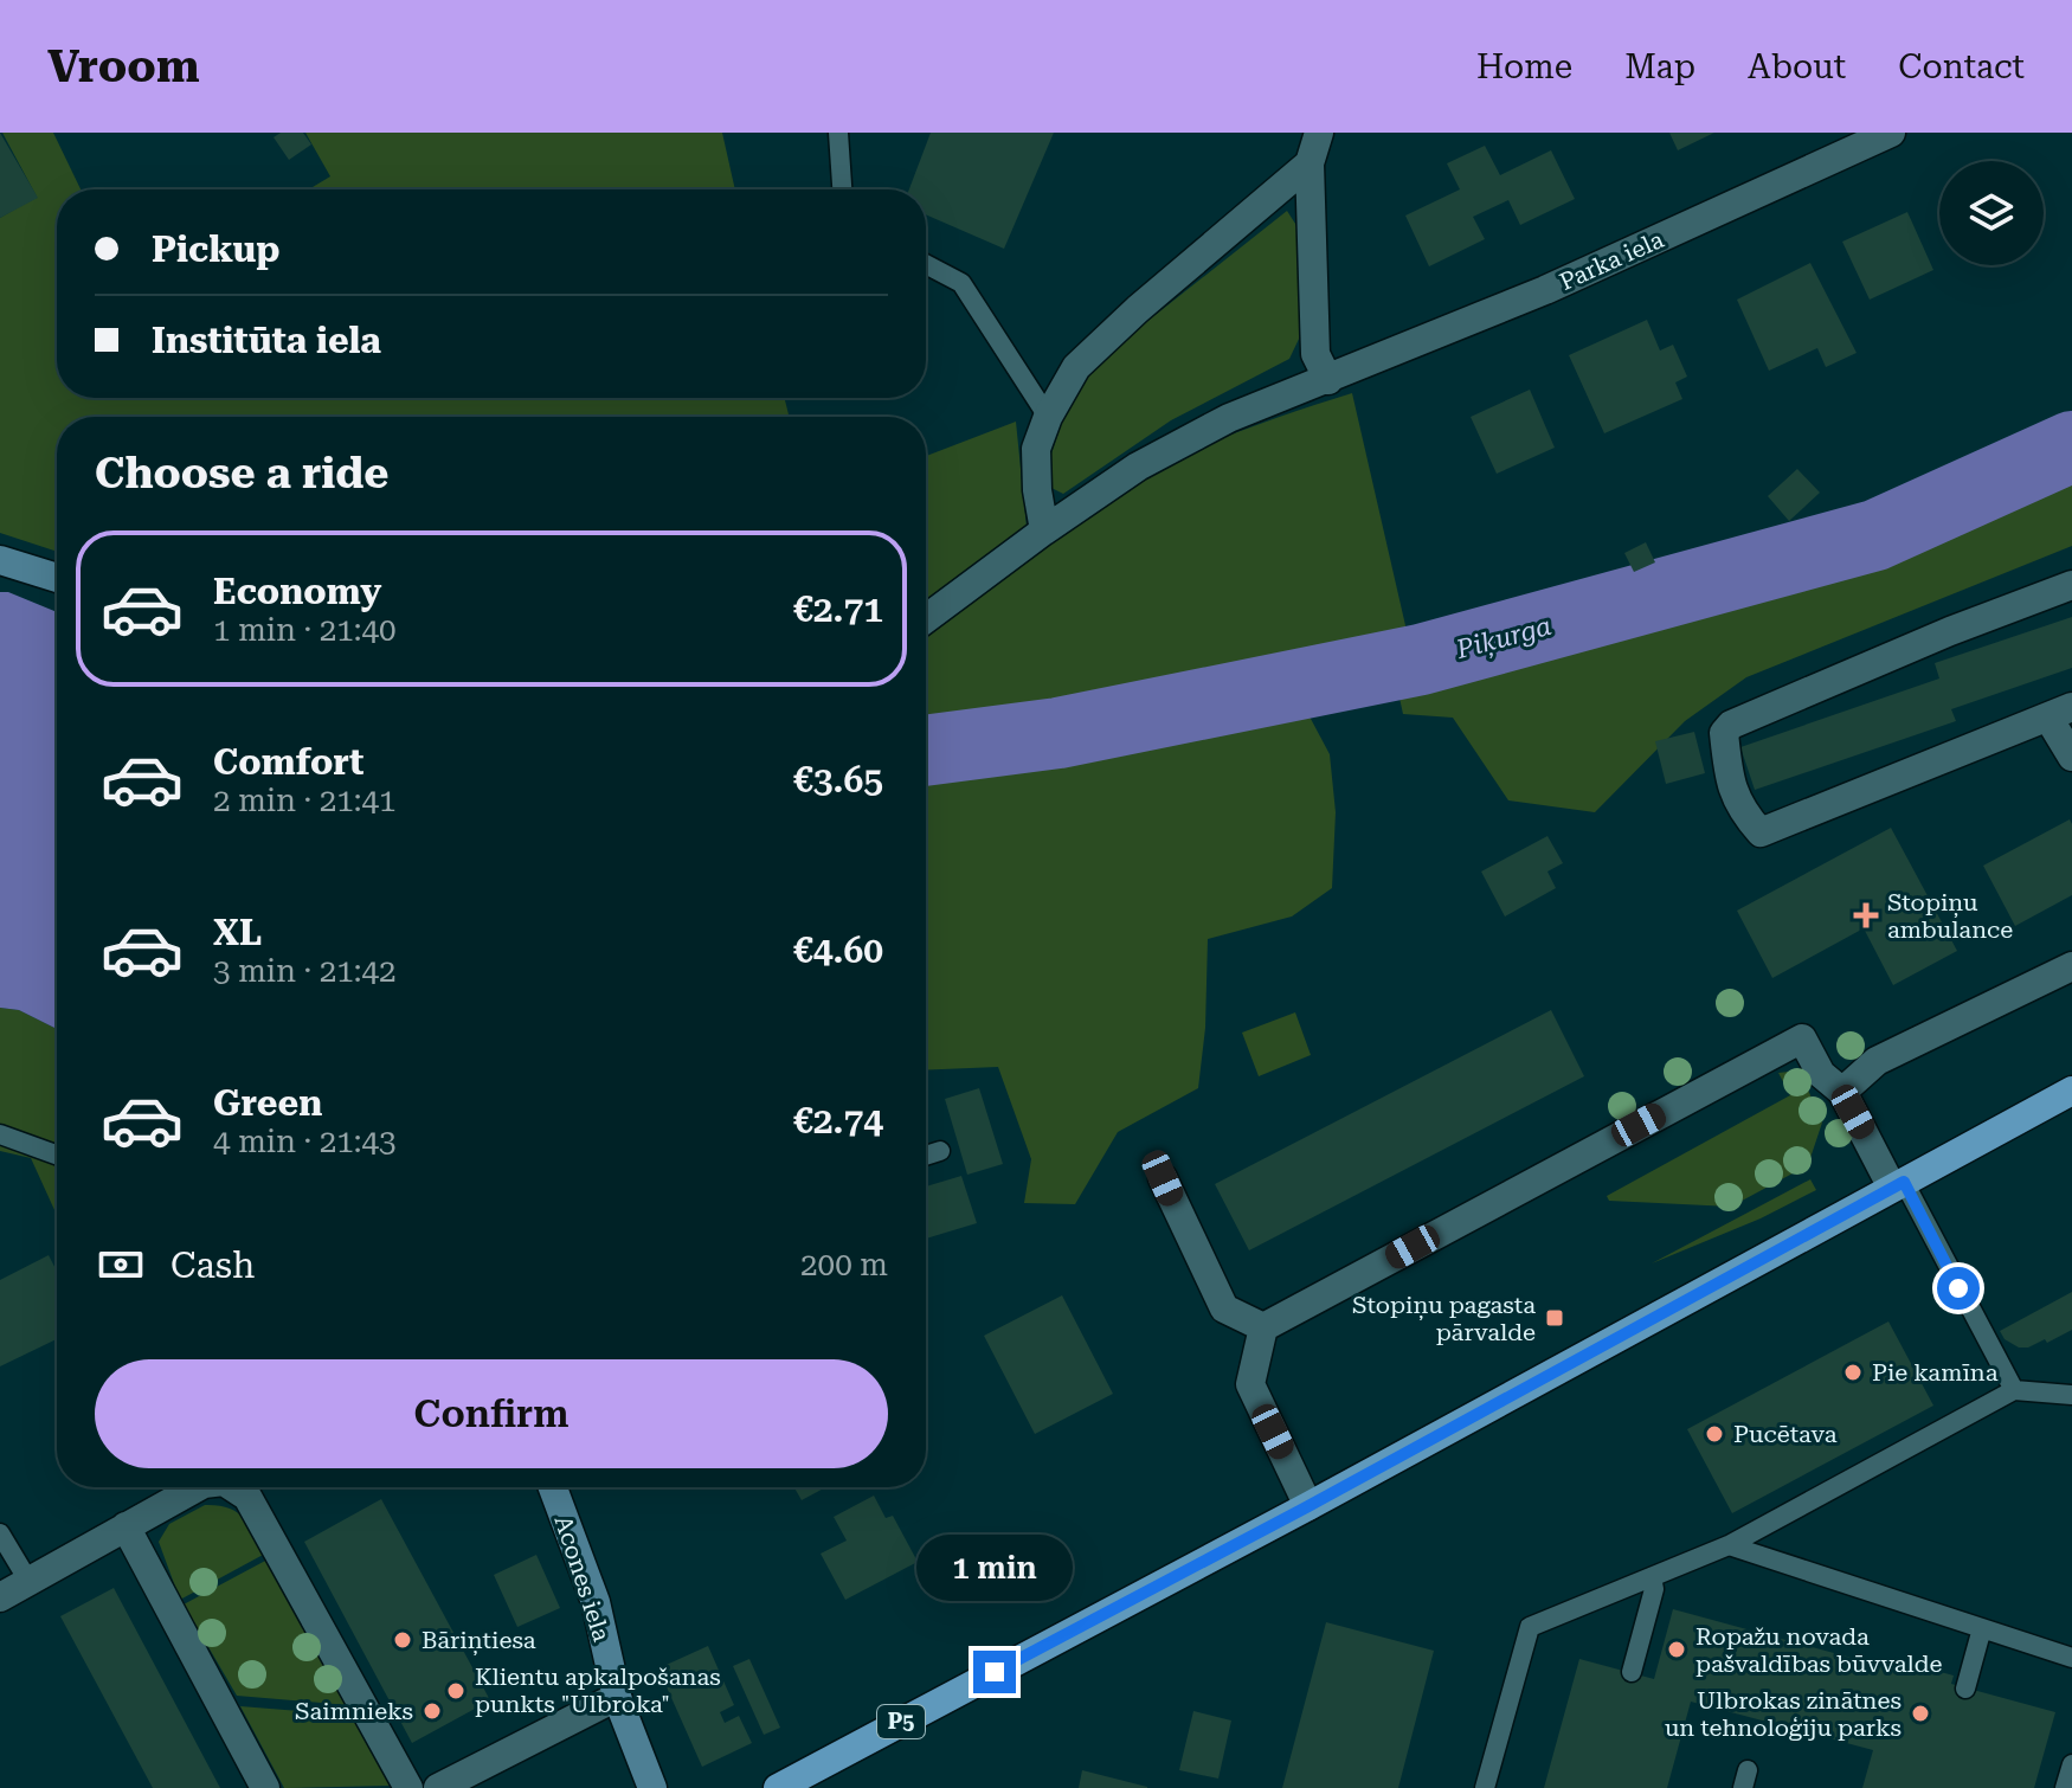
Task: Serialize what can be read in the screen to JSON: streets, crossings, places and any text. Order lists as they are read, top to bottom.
{
  "streets": {
    "main road": ["P5"],
    "street": ["Parka iela", "Acones iela"]
  },
  "water": ["Piķurga"],
  "places": {
    "health": ["Stopiņu ambulance"],
    "transit": ["Stopiņu pagasta pārvalde"],
    "other": [
      "Pie kamīna",
      "Pucētava",
      "Bāriņtiesa",
      "Ropažu novada pašvaldības būvvalde",
      "Klientu apkalpošanas punkts \"Ulbroka\"",
      "Saimnieks",
      "Ulbrokas zinātnes un tehnoloģiju parks"
    ]
  },
  "page": {
    "header": "Vroom",
    "nav": [
      "Home",
      "Map",
      "About",
      "Contact"
    ],
    "banner": ["Pickup", "Institūta iela"],
    "heading": "Choose a ride",
    "list": [
      {
        "name": "Economy",
        "note": "1 min · 21:40",
        "value": "€2.71"
      },
      {
        "name": "Comfort",
        "note": "2 min · 21:41",
        "value": "€3.65"
      },
      {
        "name": "XL",
        "note": "3 min · 21:42",
        "value": "€4.60"
      },
      {
        "name": "Green",
        "note": "4 min · 21:43",
        "value": "€2.74"
      }
    ],
    "pay": ["Cash", "200 m"],
    "buttons": "Confirm",
    "bubble": "1 min"
  }
}
